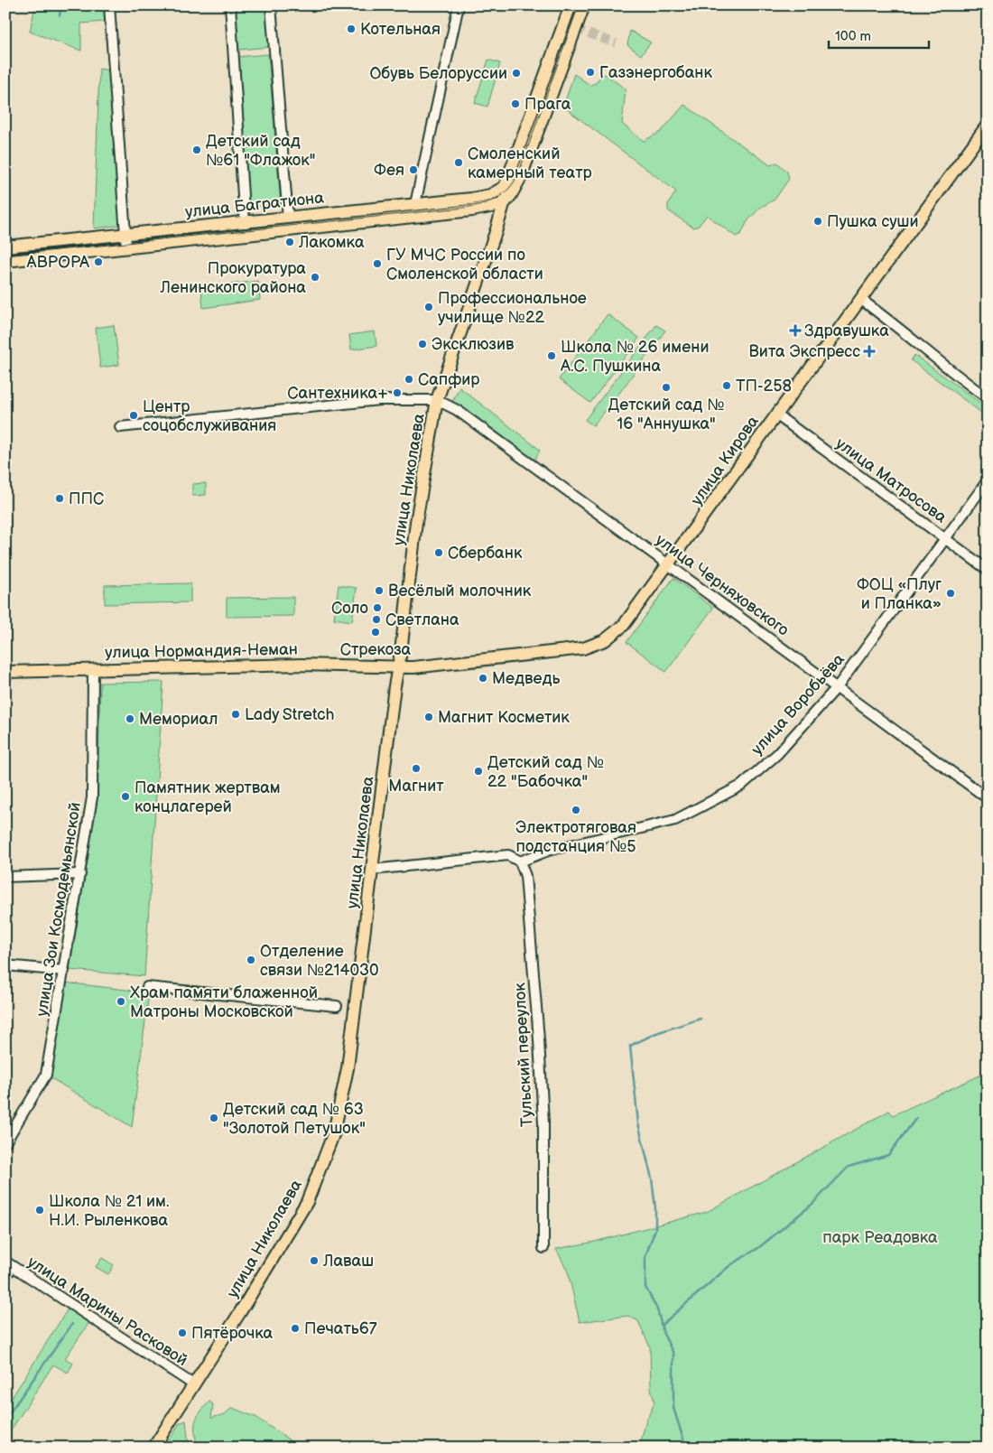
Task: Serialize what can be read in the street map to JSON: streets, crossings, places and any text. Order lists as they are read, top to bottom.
{
  "streets": {
    "main road": [
      "улица Багратиона",
      "улица Кирова",
      "улица Николаева",
      "улица Нормандия-Неман"
    ],
    "street": [
      "улица Матросова",
      "улица Черняховского",
      "улица Воробьёва",
      "улица Зои Космодемьянской",
      "Тульский переулок",
      "улица Марины Расковой"
    ]
  },
  "crossings": [
    ["улица Багратиона", "улица Николаева"],
    ["улица Кирова", "улица Николаева"],
    ["улица Кирова", "улица Матросова"],
    ["улица Кирова", "улица Черняховского"],
    ["улица Кирова", "улица Нормандия-Неман"],
    ["улица Николаева", "улица Черняховского"],
    ["улица Николаева", "улица Нормандия-Неман"],
    ["улица Николаева", "улица Марины Расковой"],
    ["улица Матросова", "улица Воробьёва"],
    ["улица Черняховского", "улица Воробьёва"],
    ["улица Нормандия-Неман", "улица Зои Космодемьянской"],
    ["улица Воробьёва", "Тульский переулок"]
  ],
  "parks": ["парк Реадовка"],
  "places": {
    "other": [
      "Котельная",
      "Газэнергобанк",
      "Обувь Белоруссии",
      "Прага",
      "Детский сад №61 \"Флажок\"",
      "Смоленский камерный театр",
      "Фея",
      "Пушка суши",
      "Лакомка",
      "ABPOPA",
      "ГУ МЧС России по Смоленской области",
      "Прокуратура Ленинского района",
      "Профессиональное училище №22",
      "Эксклюзив",
      "Школа № 26 имени А.С. Пушкина",
      "Сапфир",
      "ТП-258",
      "Детский сад № 16 \"Аннушка\"",
      "Сантехника+",
      "Центр соцобслуживания",
      "ППС",
      "Сбербанк",
      "Весёлый молочник",
      "ФОЦ «Плуг и Планка»",
      "Соло",
      "Светлана",
      "Стрекоза",
      "Медведь",
      "Lady Stretch",
      "Магнит Косметик",
      "Мемориал",
      "Магнит",
      "Детский сад № 22 \"Бабочка\"",
      "Памятник жертвам концлагерей",
      "Электротяговая подстанция №5",
      "Отделение связи №214030",
      "Храм памяти блаженной Матроны Московской",
      "Детский сад № 63 \"Золотой Петушок\"",
      "Школа № 21 им. Н.И. Рыленкова",
      "Лаваш",
      "Печать67",
      "Пятёрочка"
    ],
    "health": ["Здравушка", "Вита Экспресс"]
  },
  "scale_bar": "100 m"
}
